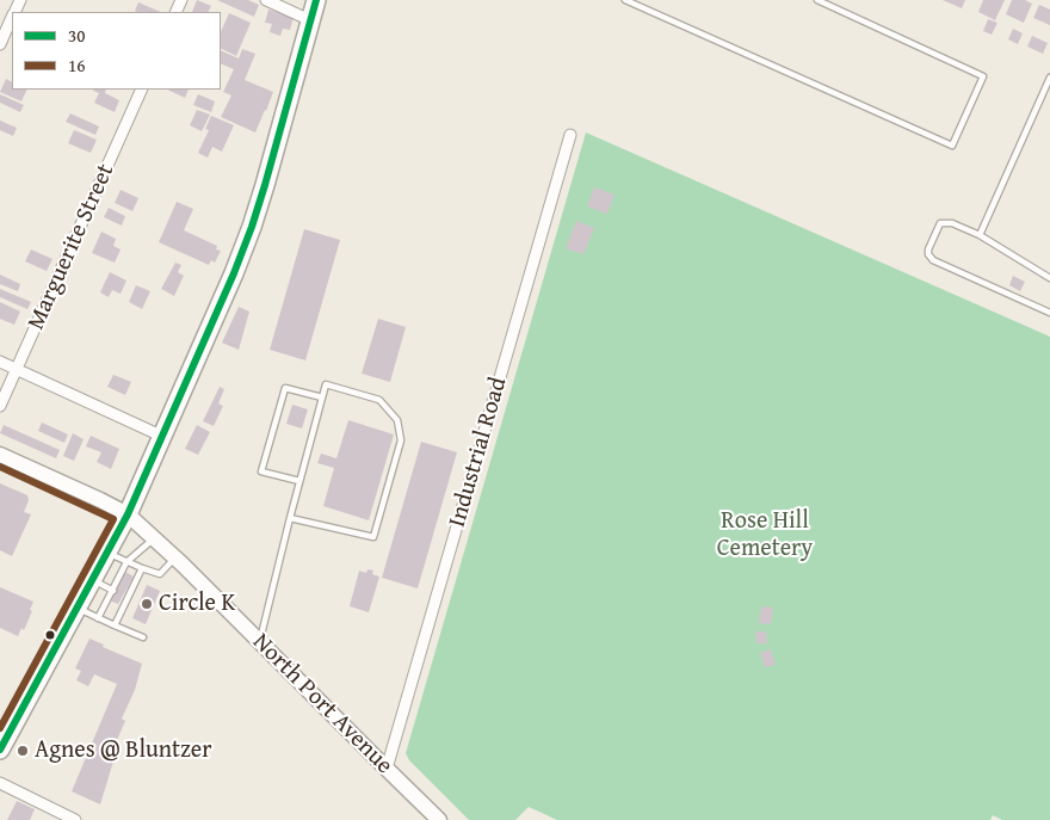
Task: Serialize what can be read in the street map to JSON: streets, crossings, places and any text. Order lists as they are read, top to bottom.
{
  "streets": {
    "main road": ["North Port Avenue"],
    "street": ["Marguerite Street", "Industrial Road"]
  },
  "crossings": [
    ["Industrial Road", "North Port Avenue"]
  ],
  "parks": ["Rose Hill Cemetery"],
  "places": ["Circle K", "Agnes @ Bluntzer"],
  "lines": ["transit line 30", "transit line 16"],
  "legend": ["30", "16"]
}
